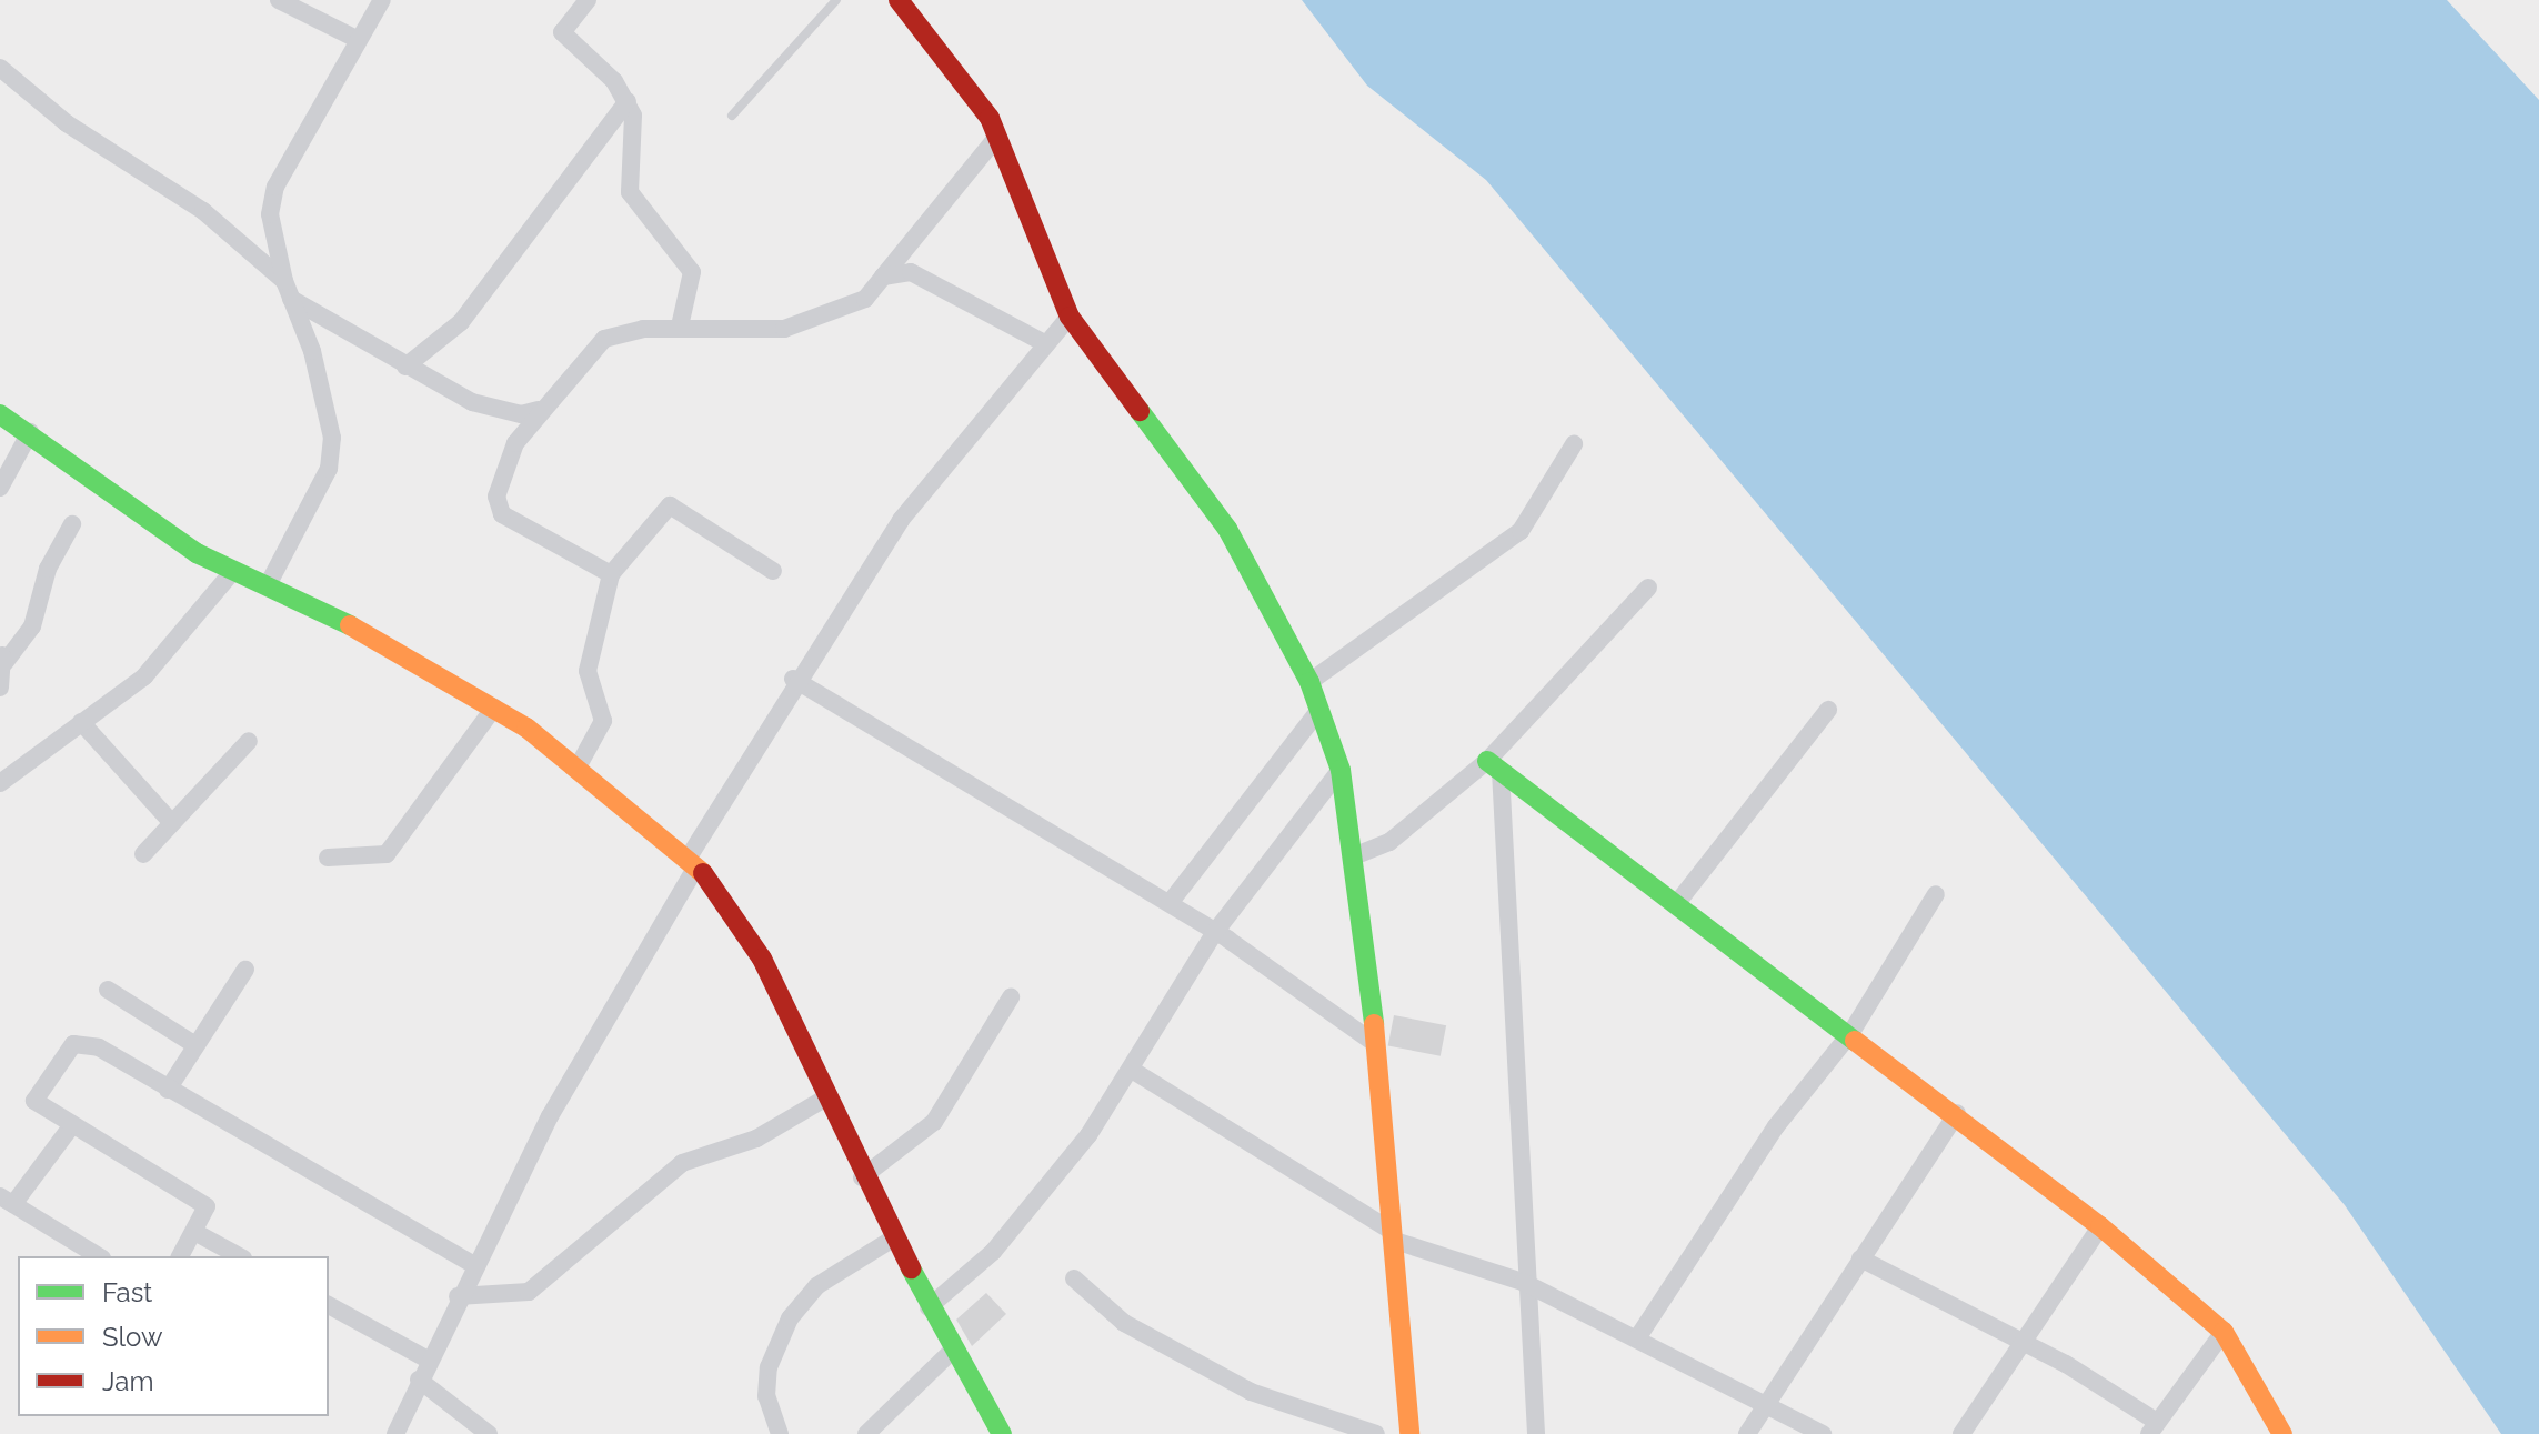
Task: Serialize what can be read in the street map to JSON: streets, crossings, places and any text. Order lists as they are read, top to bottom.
{
  "legend": ["Fast", "Slow", "Jam"]
}
